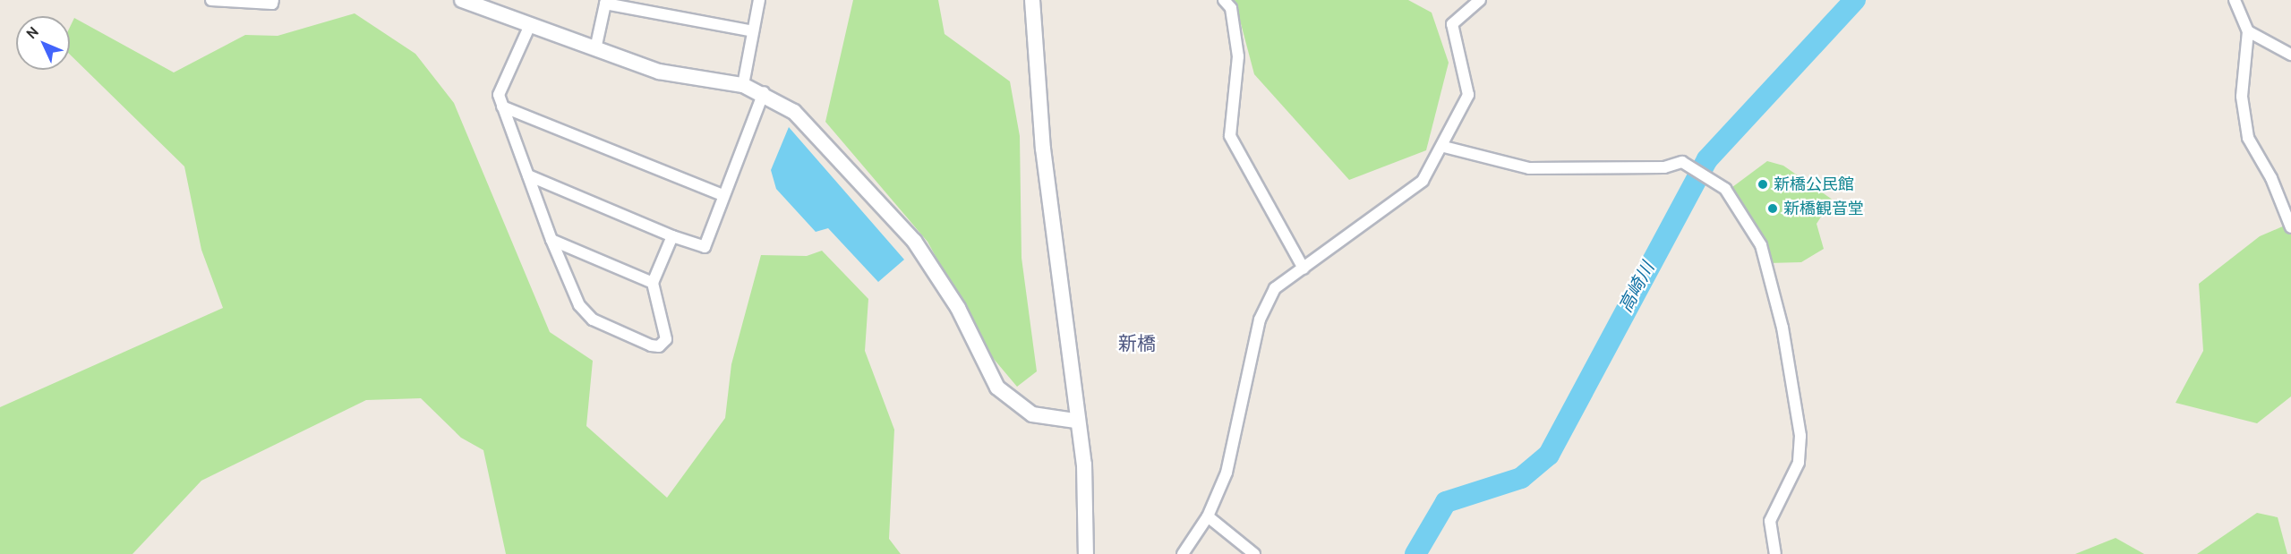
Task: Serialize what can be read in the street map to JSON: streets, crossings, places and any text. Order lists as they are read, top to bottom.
{
  "districts": ["新橋"],
  "water": ["高崎川"],
  "places": ["新橋公民館", "新橋観音堂"],
  "north": "top left"
}
